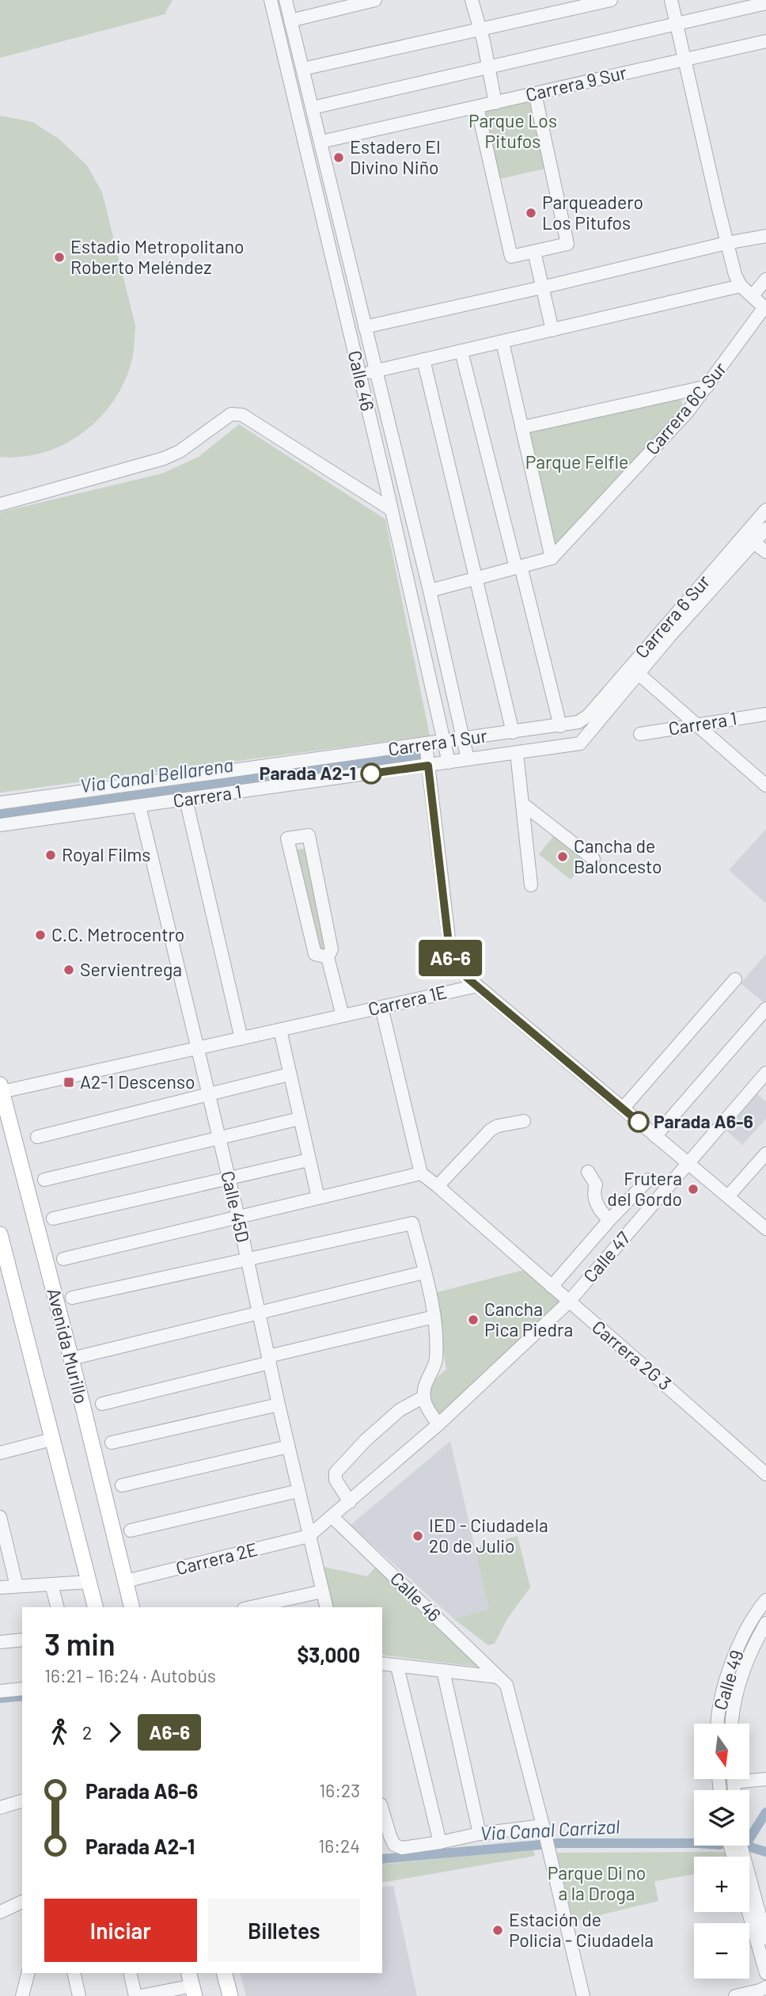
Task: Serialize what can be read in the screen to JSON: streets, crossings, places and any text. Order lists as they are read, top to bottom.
{
  "streets": {
    "main road": ["Avenida Murillo"],
    "street": [
      "Carrera 9 Sur",
      "Calle 46",
      "Carrera 6C Sur",
      "Carrera 6 Sur",
      "Carrera 1",
      "Carrera 1 Sur",
      "Carrera 1E",
      "Calle 45D",
      "Calle 47",
      "Carrera 2G 3",
      "Carrera 2E",
      "Calle 49"
    ]
  },
  "crossings": [
    ["Carrera 9 Sur", "Calle 46"],
    ["Calle 46", "Carrera 1"],
    ["Calle 46", "Carrera 1 Sur"],
    ["Calle 46", "Calle 47"],
    ["Carrera 6 Sur", "Carrera 1"],
    ["Carrera 6 Sur", "Carrera 1 Sur"],
    ["Carrera 1", "Calle 45D"],
    ["Carrera 1E", "Calle 45D"],
    ["Carrera 1E", "Avenida Murillo"],
    ["Calle 45D", "Calle 47"],
    ["Calle 45D", "Carrera 2E"],
    ["Calle 47", "Carrera 2G 3"],
    ["Calle 47", "Carrera 2E"],
    ["Avenida Murillo", "Carrera 2E"]
  ],
  "water": ["Via Canal Bellarena", "Via Canal Carrizal"],
  "parks": ["Parque Los Pitufos", "Parque Felfle", "Parque Di no a la Droga"],
  "places": {
    "other": [
      "Estadero El Divino Niño",
      "Parqueadero Los Pitufos",
      "Estadio Metropolitano Roberto Meléndez",
      "Parada A2-1",
      "Royal Films",
      "Cancha de Baloncesto",
      "C.C. Metrocentro",
      "Servientrega",
      "Parada A6-6",
      "Frutera del Gordo",
      "Cancha Pica Piedra",
      "IED - Ciudadela 20 de Julio",
      "Estación de Policia - Ciudadela"
    ],
    "transit": ["A2-1 Descenso"]
  },
  "lines": ["bus line A6-6"],
  "north": "bottom",
  "page": {
    "on_map": "A6-6",
    "heading": ["3 min", "16:21 – 16:24 · Autobús", "$3,000"],
    "legs": ["2", "A6-6"],
    "map_buttons": ["+", "−"],
    "list": [
      {
        "name": "Parada A6-6",
        "value": "16:23"
      },
      {
        "name": "Parada A2-1",
        "value": "16:24"
      }
    ],
    "buttons": ["Iniciar", "Billetes"]
  }
}
